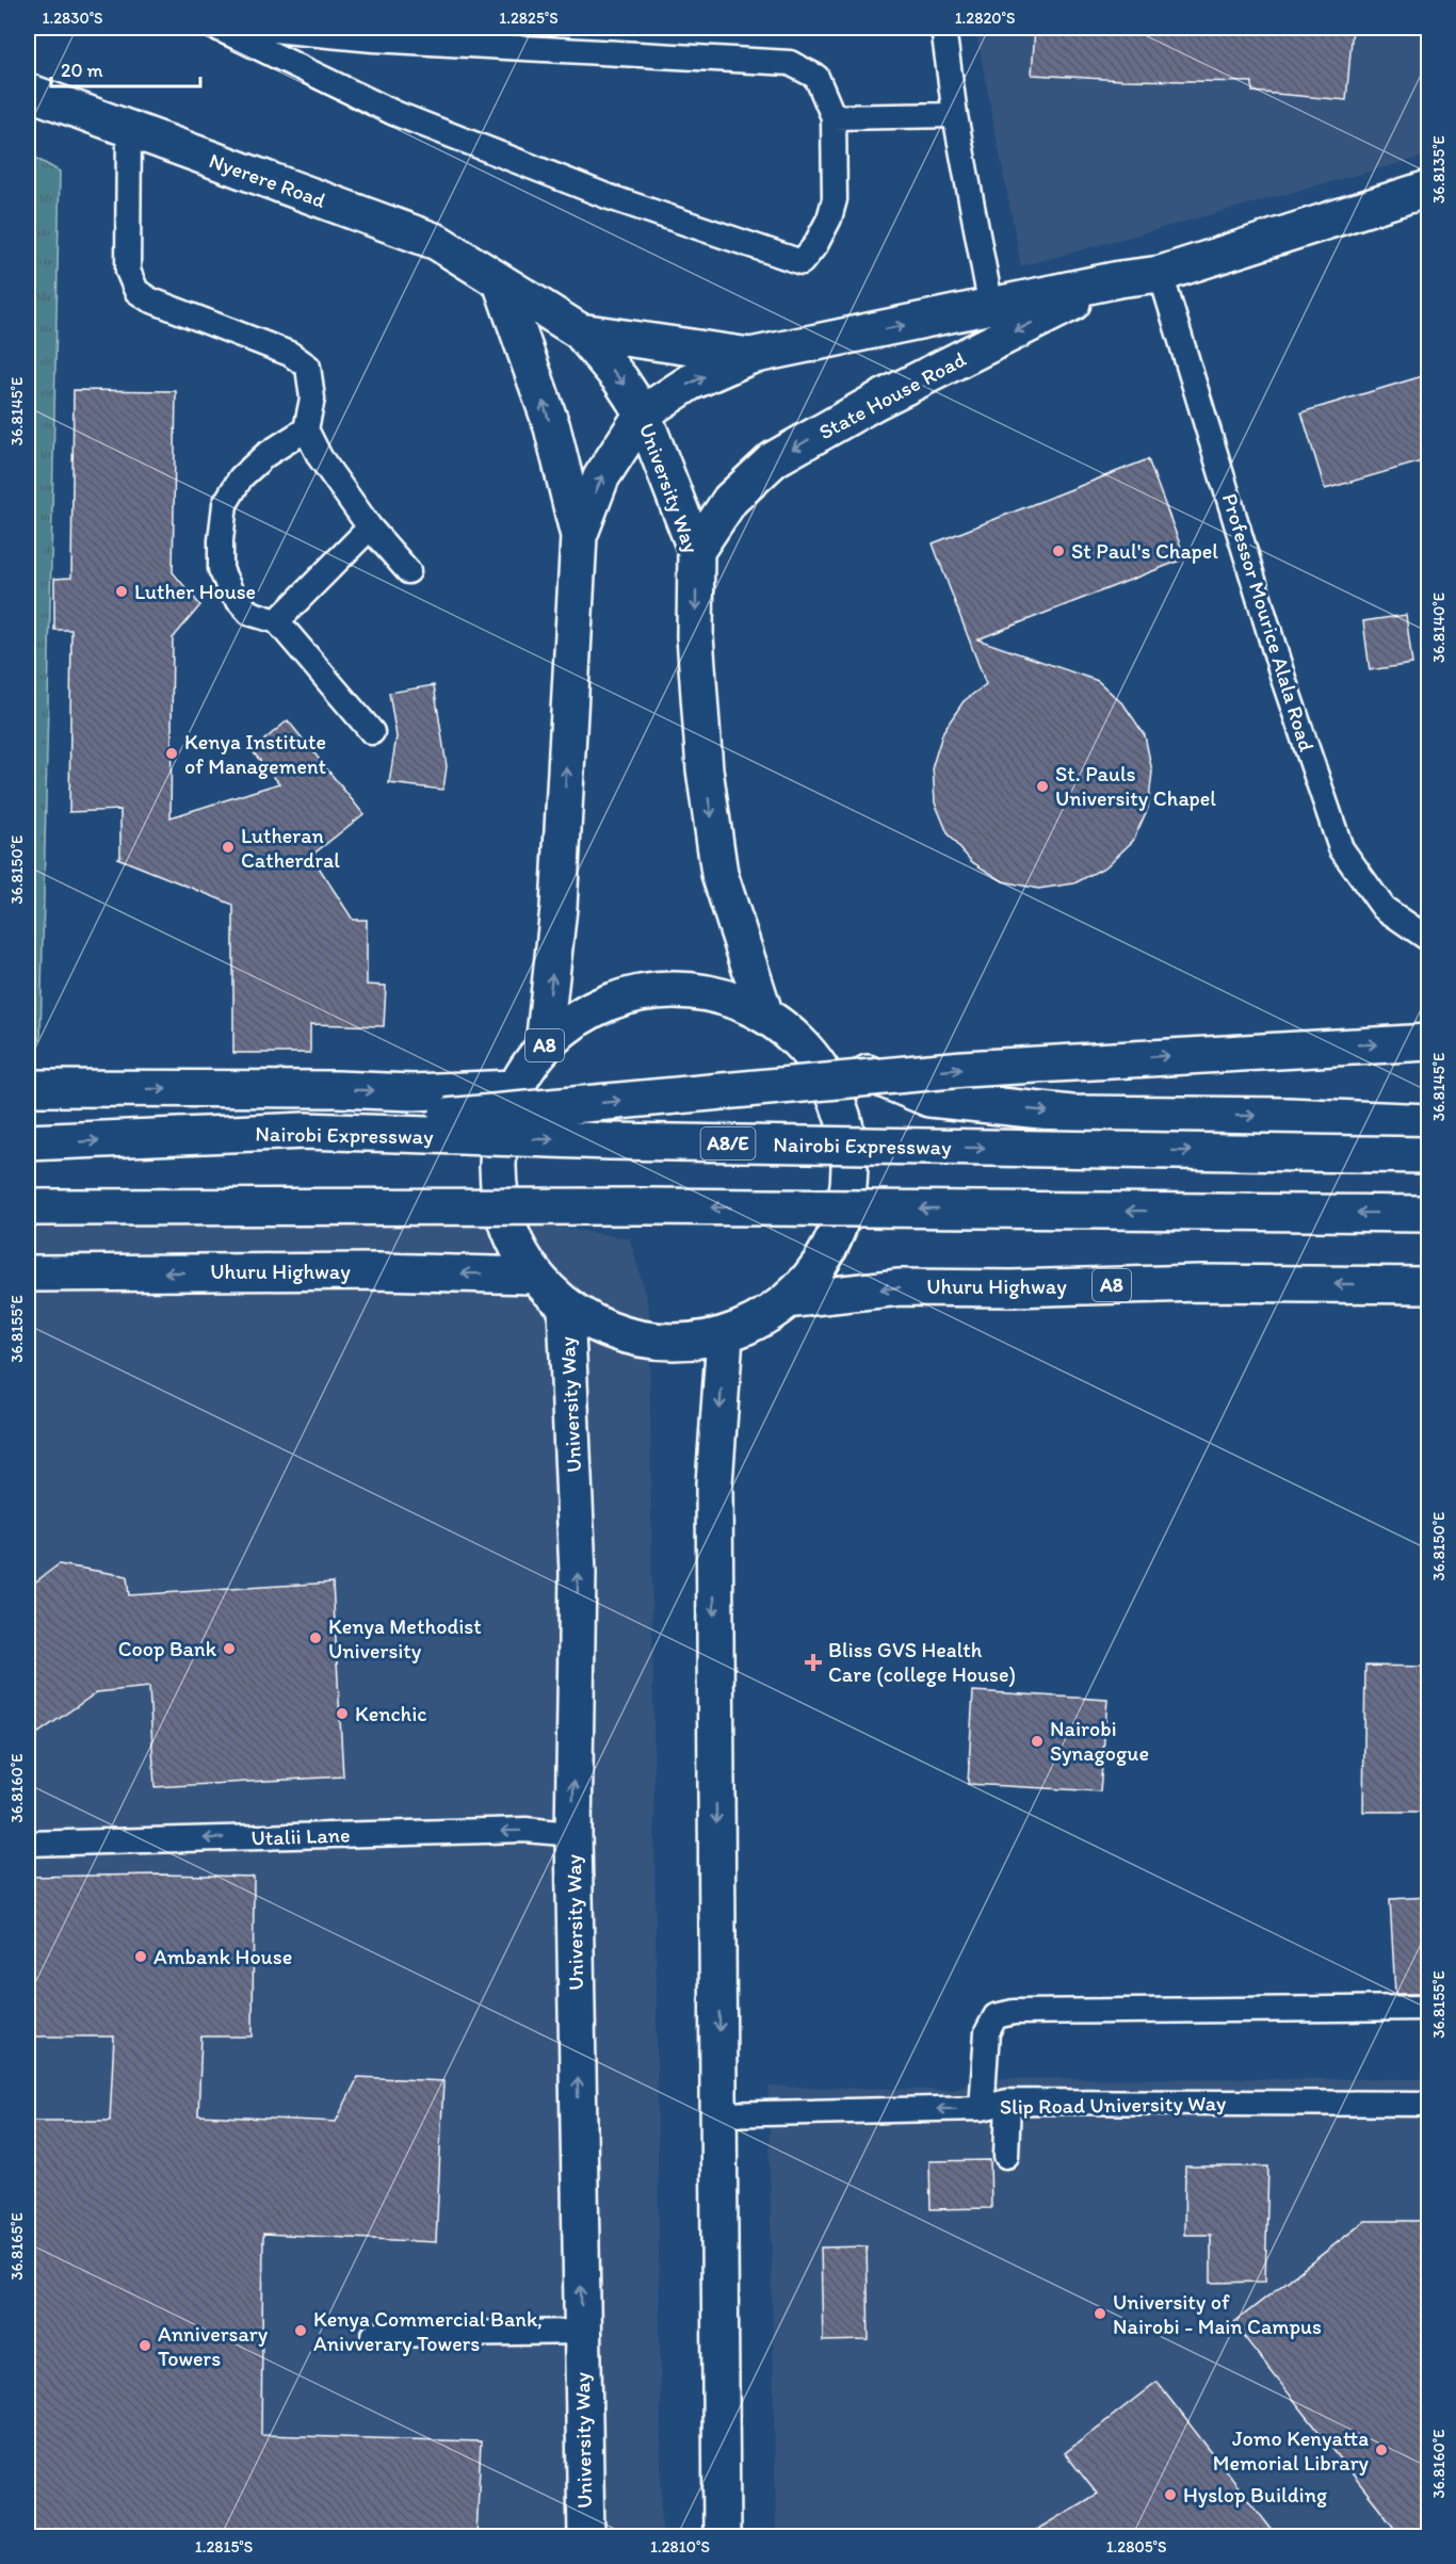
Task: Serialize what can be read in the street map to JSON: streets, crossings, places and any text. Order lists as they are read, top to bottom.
{
  "streets": {
    "main road": [
      "Nyerere Road",
      "State House Road",
      "University Way",
      "A8",
      "Nairobi Expressway",
      "A8/E",
      "Uhuru Highway"
    ],
    "lane": ["Professor Mourice Alala Road", "Utalii Lane", "Slip Road University Way"]
  },
  "crossings": [
    ["Nyerere Road", "State House Road"],
    ["Nyerere Road", "University Way"],
    ["State House Road", "University Way"],
    ["State House Road", "Professor Mourice Alala Road"],
    ["University Way", "A8"],
    ["University Way", "Utalii Lane"],
    ["A8", "Uhuru Highway"]
  ],
  "one_way": ["Utalii Lane", "Slip Road University Way"],
  "places": {
    "other": [
      "St Paul's Chapel",
      "Luther House",
      "Kenya Institute of Management",
      "St. Pauls University Chapel",
      "Lutheran Catherdral",
      "Kenya Methodist University",
      "Coop Bank",
      "Kenchic",
      "Nairobi Synagogue",
      "Ambank House",
      "University of Nairobi - Main Campus",
      "Kenya Commercial Bank, Anivverary Towers",
      "Anniversary Towers",
      "Jomo Kenyatta Memorial Library",
      "Hyslop Building"
    ],
    "health": ["Bliss GVS Health Care (college House)"]
  },
  "scale_bar": "20 m",
  "coordinates": [
    "1.2830°S",
    "1.2825°S",
    "1.2820°S",
    "36.8135°E",
    "36.8145°E",
    "36.8140°E",
    "36.8150°E",
    "36.8155°E",
    "36.8160°E",
    "36.8165°E",
    "1.2815°S",
    "1.2810°S",
    "1.2805°S"
  ]
}
